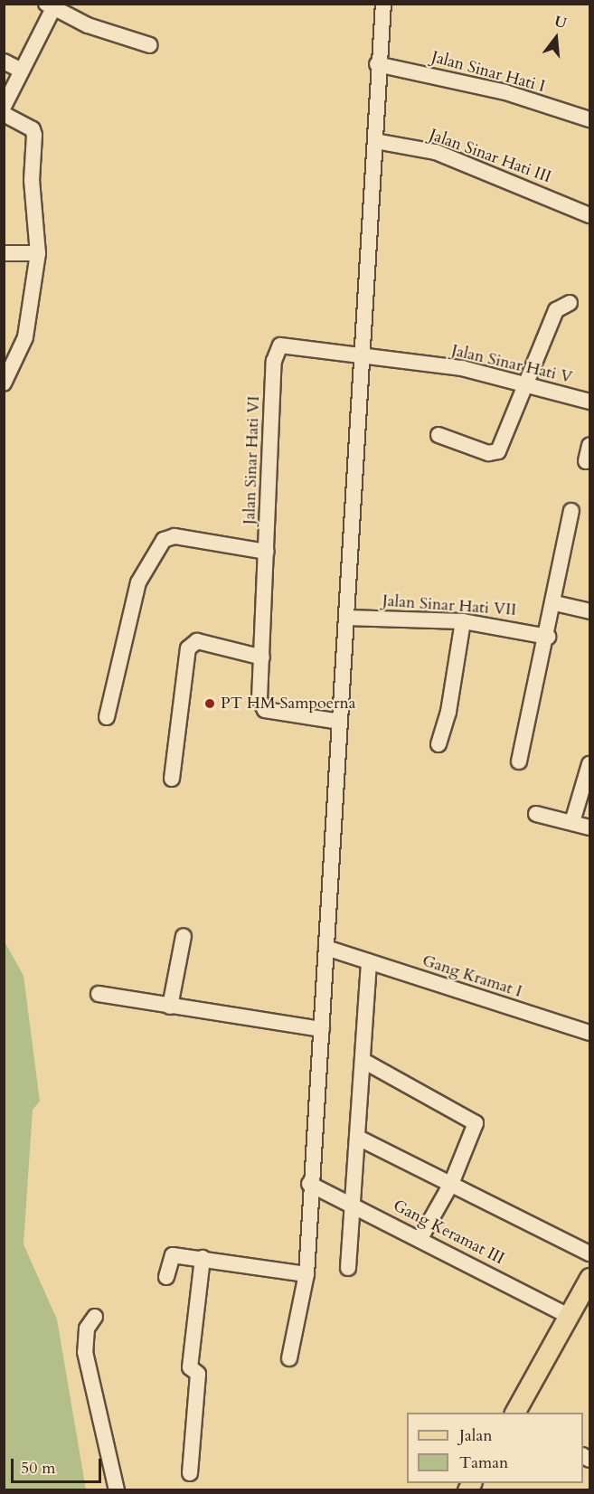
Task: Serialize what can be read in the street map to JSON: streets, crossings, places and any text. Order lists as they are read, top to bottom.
{
  "streets": {
    "street": [
      "Jalan Sinar Hati I",
      "Jalan Sinar Hati III",
      "Jalan Sinar Hati V",
      "Jalan Sinar Hati VI",
      "Jalan Sinar Hati VII",
      "Gang Kramat I",
      "Gang Keramat III"
    ]
  },
  "crossings": [
    ["Jalan Sinar Hati V", "Jalan Sinar Hati VI"]
  ],
  "places": ["PT HM Sampoerna"],
  "legend": ["Jalan", "Taman"],
  "scale_bar": "50 m",
  "north": "top"
}
